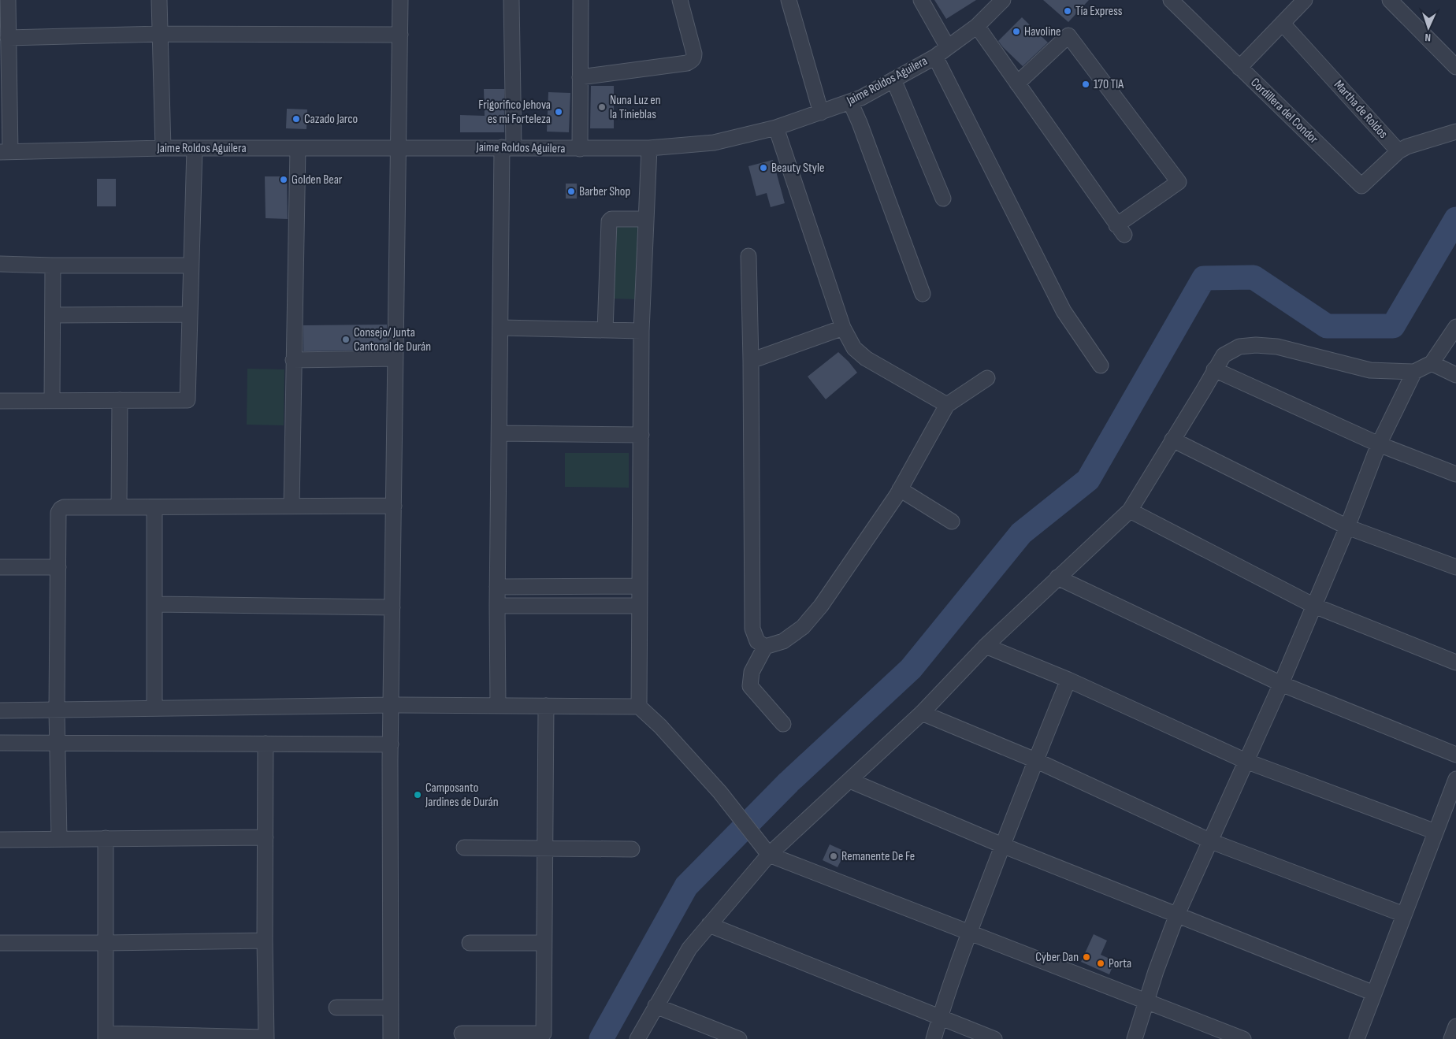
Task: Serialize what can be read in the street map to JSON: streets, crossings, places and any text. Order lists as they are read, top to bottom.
{
  "streets": {
    "street": ["Jaime Roldos Aguilera", "Martha de Roldos", "Cordillera del Condor"]
  },
  "crossings": [
    ["Martha de Roldos", "Cordillera del Condor"]
  ],
  "places": [
    "Tía Express",
    "Havoline",
    "170 TIA",
    "Nuna Luz en la Tinieblas",
    "Frigorifico Jehova es mi Forteleza",
    "Cazado Jarco",
    "Beauty Style",
    "Golden Bear",
    "Barber Shop",
    "Consejo/ Junta Cantonal de Durán",
    "Camposanto Jardines de Durán",
    "Remanente De Fe",
    "Cyber Dan",
    "Porta"
  ],
  "north": "bottom"
}
